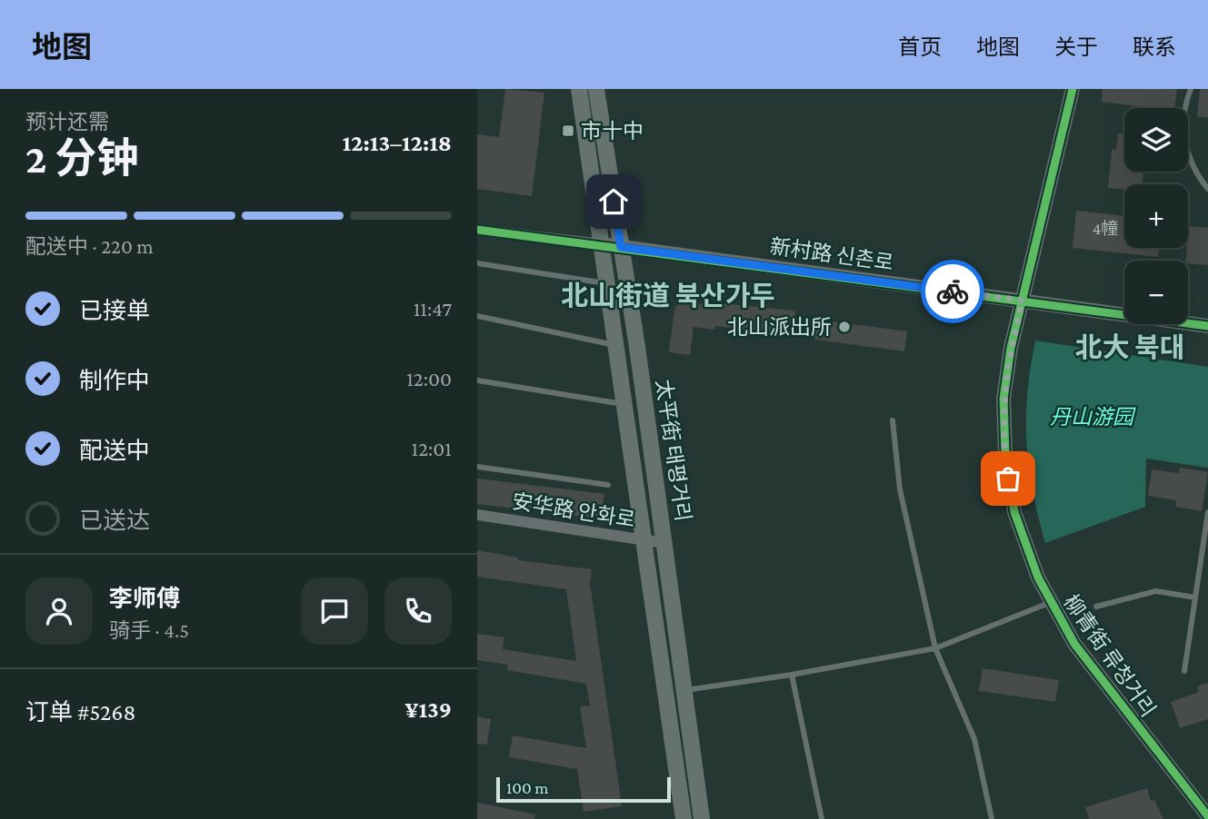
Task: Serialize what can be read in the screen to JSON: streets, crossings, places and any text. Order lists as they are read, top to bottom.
{
  "streets": {
    "main road": ["太平街 태평거리"],
    "street": ["新村路 신촌로", "安华路 안화로", "柳青街 류청거리"]
  },
  "crossings": [
    ["新村路 신촌로", "太平街 태평거리"],
    ["新村路 신촌로", "柳青街 류청거리"],
    ["太平街 태평거리", "安华路 안화로"]
  ],
  "districts": ["北山街道 북산가두", "北大 북대"],
  "parks": ["丹山游园"],
  "places": {
    "transit": ["市十中"],
    "other": ["北山派出所"]
  },
  "house_numbers": ["4幢"],
  "scale_bar": "100 m",
  "page": {
    "header": "地图",
    "nav": [
      "首页",
      "地图",
      "关于",
      "联系"
    ],
    "heading": ["2 分钟", "预计还需", "12:13–12:18"],
    "panel": [
      "李师傅",
      "骑手 · 4.5",
      "订单 #5268",
      "¥139"
    ],
    "map_buttons": ["+", "−"],
    "bar": "配送中 · 220 m",
    "list": [
      ["已接单", "11:47"],
      ["制作中", "12:00"],
      ["配送中", "12:01"],
      "已送达"
    ],
    "scale": "100 m"
  }
}
